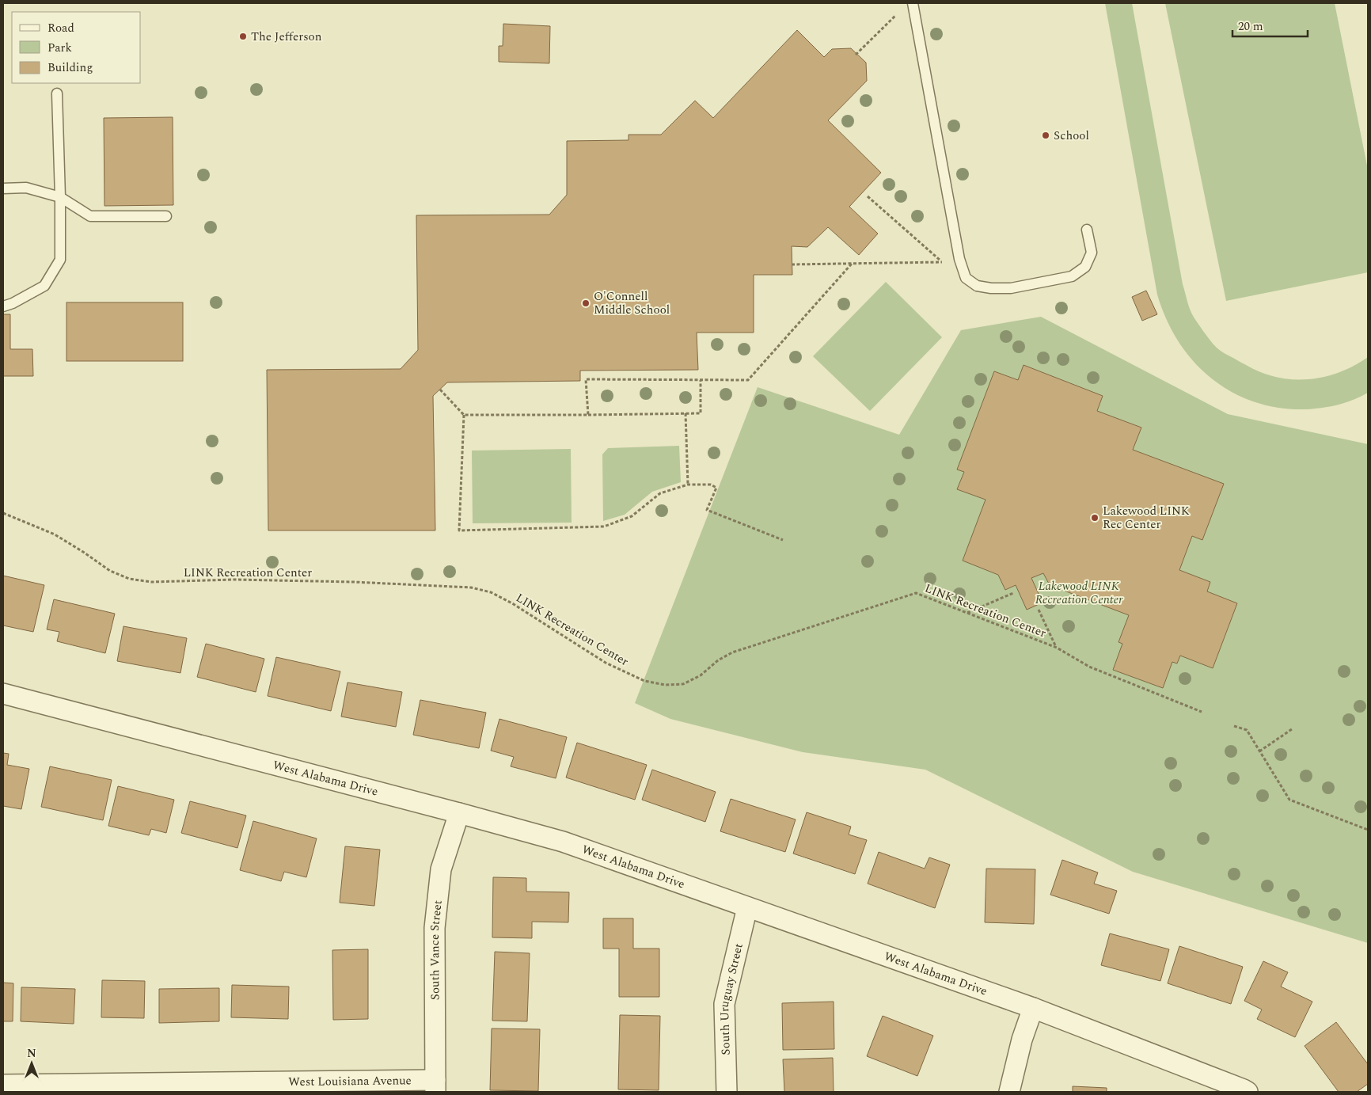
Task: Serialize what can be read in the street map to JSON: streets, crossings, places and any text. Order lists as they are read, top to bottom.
{
  "streets": {
    "street": [
      "West Alabama Drive",
      "South Vance Street",
      "South Uruguay Street",
      "West Louisiana Avenue"
    ],
    "path": ["LINK Recreation Center"]
  },
  "crossings": [
    ["West Alabama Drive", "South Vance Street"],
    ["West Alabama Drive", "South Uruguay Street"],
    ["South Vance Street", "West Louisiana Avenue"]
  ],
  "parks": ["Lakewood LINK Recreation Center"],
  "places": [
    "The Jefferson",
    "School",
    "O'Connell Middle School",
    "Lakewood LINK Rec Center"
  ],
  "legend": ["Road", "Park", "Building"],
  "scale_bar": "20 m",
  "north": "top"
}
